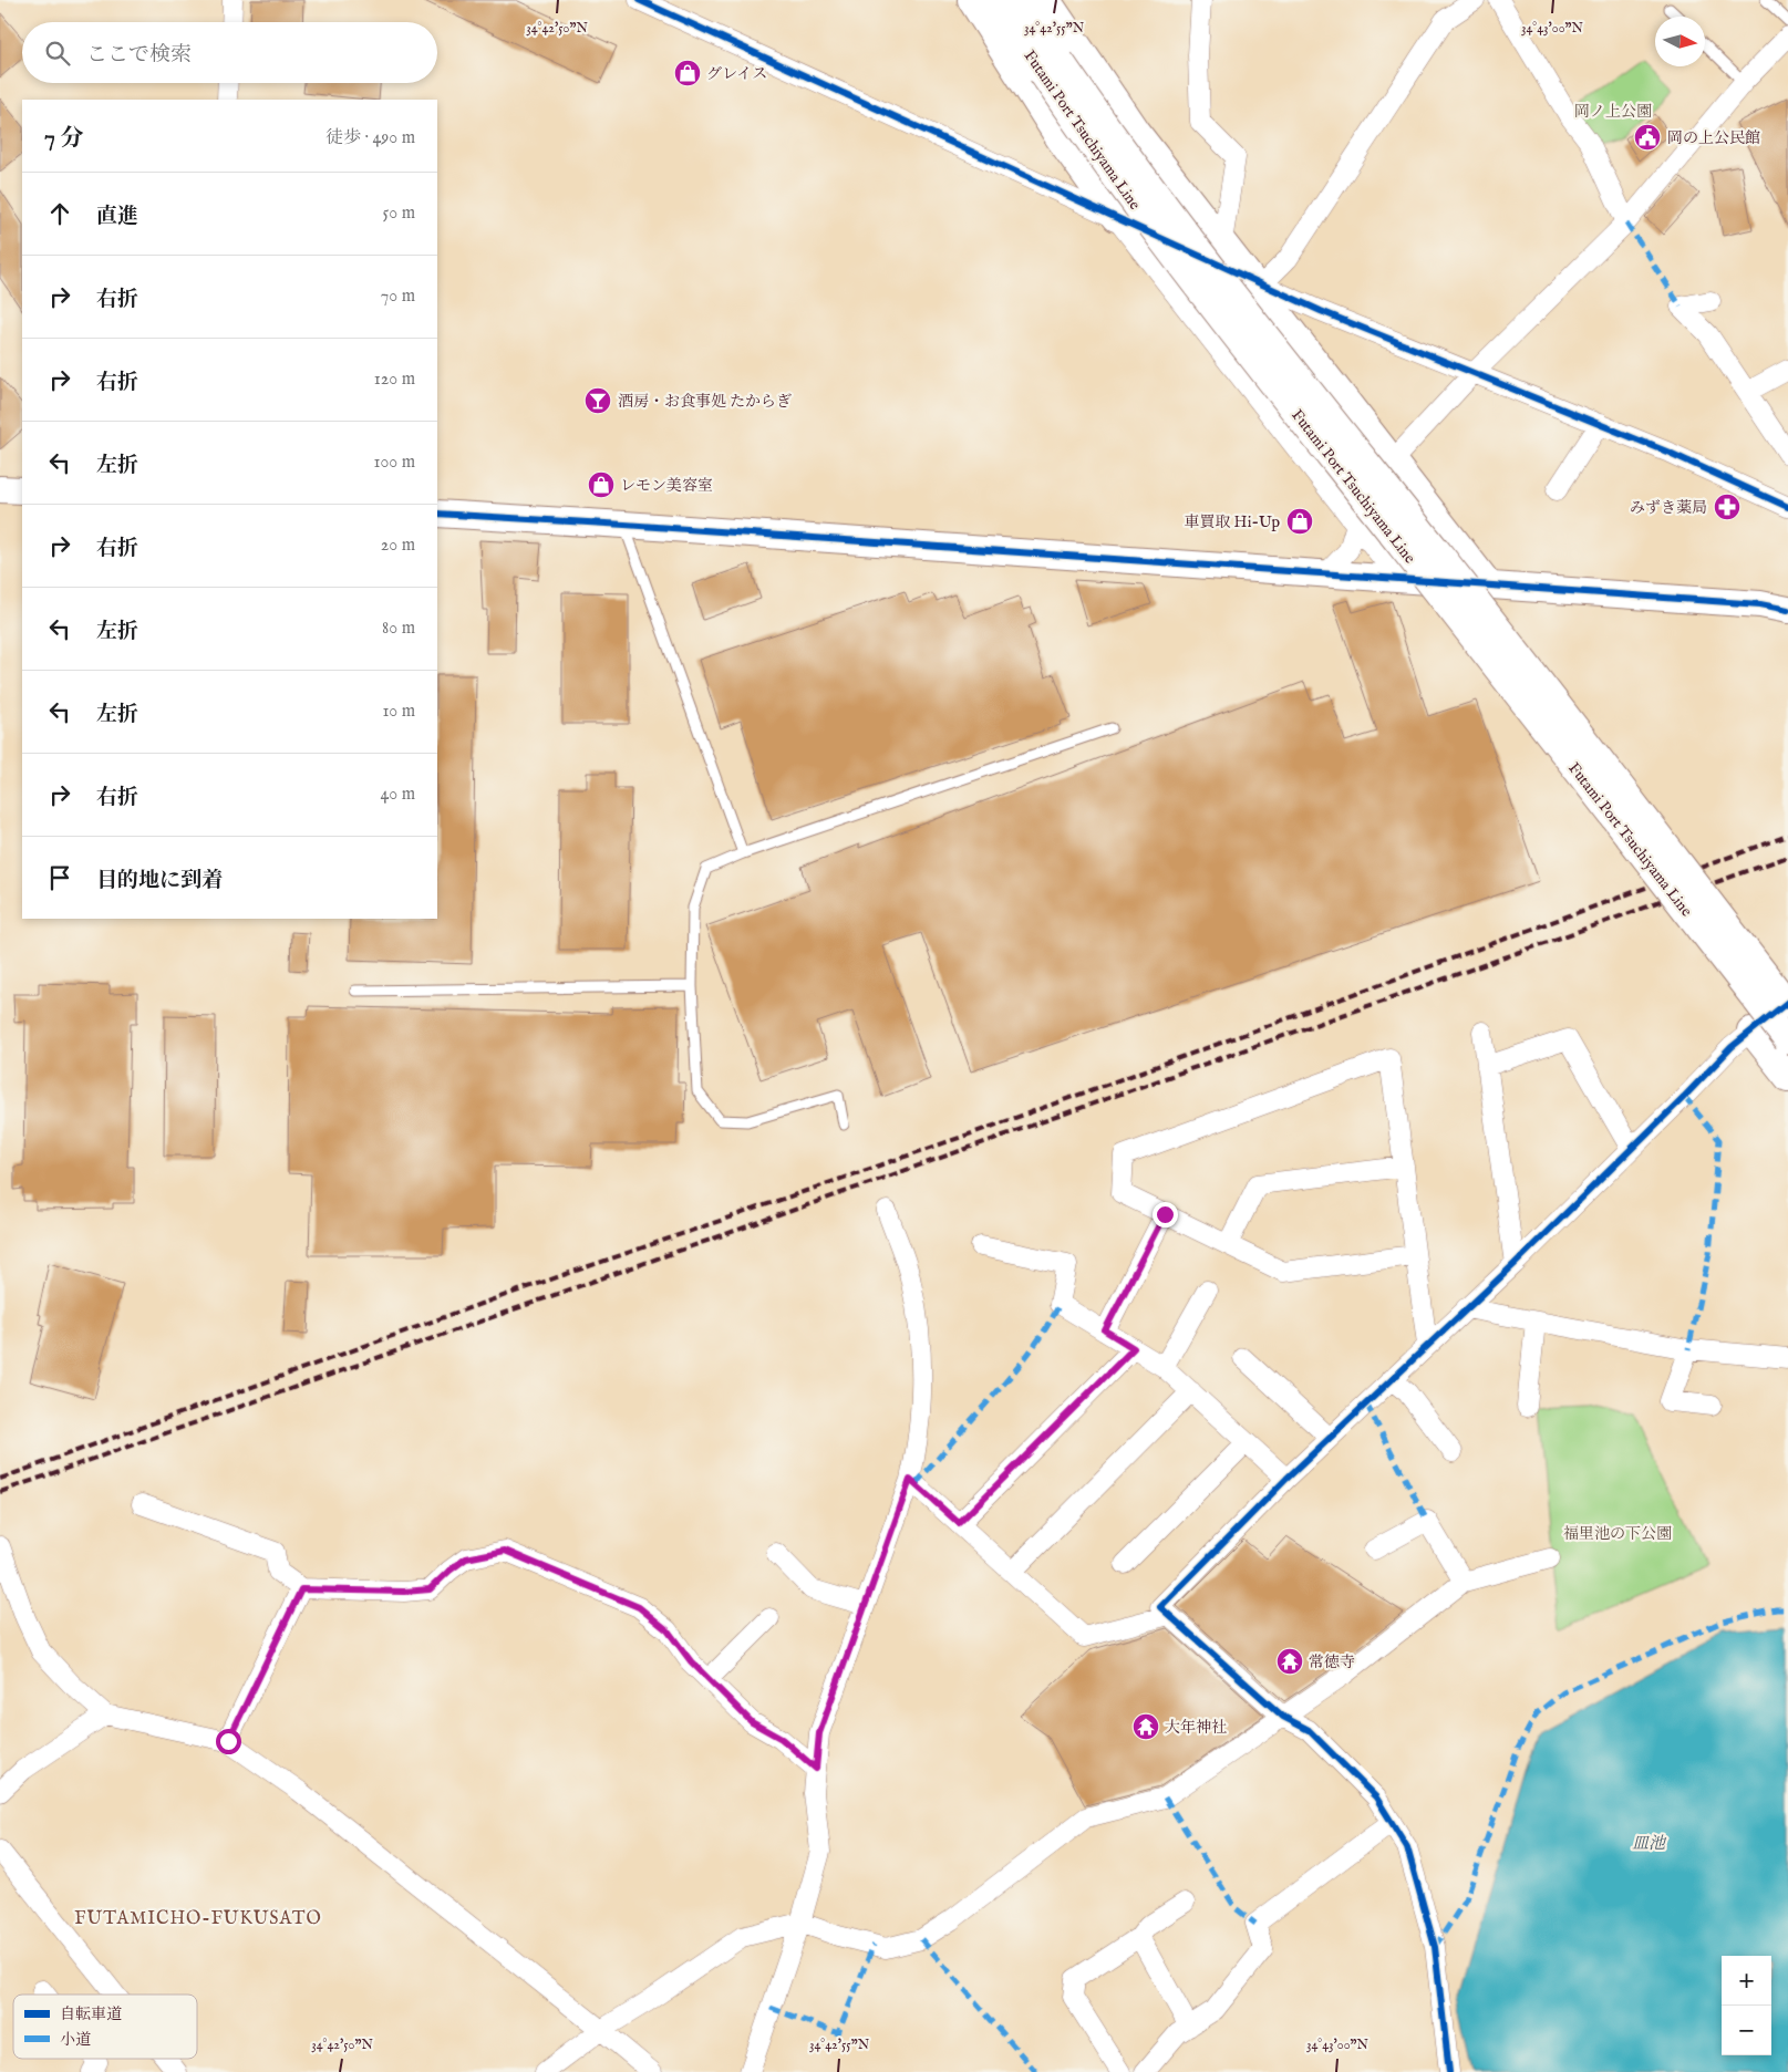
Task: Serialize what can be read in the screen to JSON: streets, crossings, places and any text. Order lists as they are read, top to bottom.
{
  "streets": {
    "main road": ["Futami Port Tsuchiyama Line"]
  },
  "districts": ["FUTAMICHO-FUKUSATO"],
  "water": ["皿池"],
  "parks": ["岡ノ上公園", "福里池の下公園"],
  "places": {
    "shop": ["グレイス", "レモン美容室", "車買取 Hi-Up"],
    "public building": ["岡の上公民館"],
    "bar": ["酒房・お食事処 たからぎ"],
    "pharmacy": ["みずき薬局"],
    "temple": ["常徳寺", "大年神社"]
  },
  "legend": ["自転車道", "小道"],
  "north": "right",
  "page": {
    "search": "ここで検索",
    "heading": ["7 分", "徒歩 · 490 m"],
    "list": [
      ["直進", "50 m"],
      ["右折", "70 m"],
      ["右折", "120 m"],
      ["左折", "100 m"],
      ["右折", "20 m"],
      ["左折", "80 m"],
      ["左折", "10 m"],
      ["右折", "40 m"],
      "目的地に到着"
    ],
    "map_buttons": ["+", "−"]
  },
  "coordinates": ["34°42'50\"N", "34°42'55\"N", "34°43'00\"N"]
}
